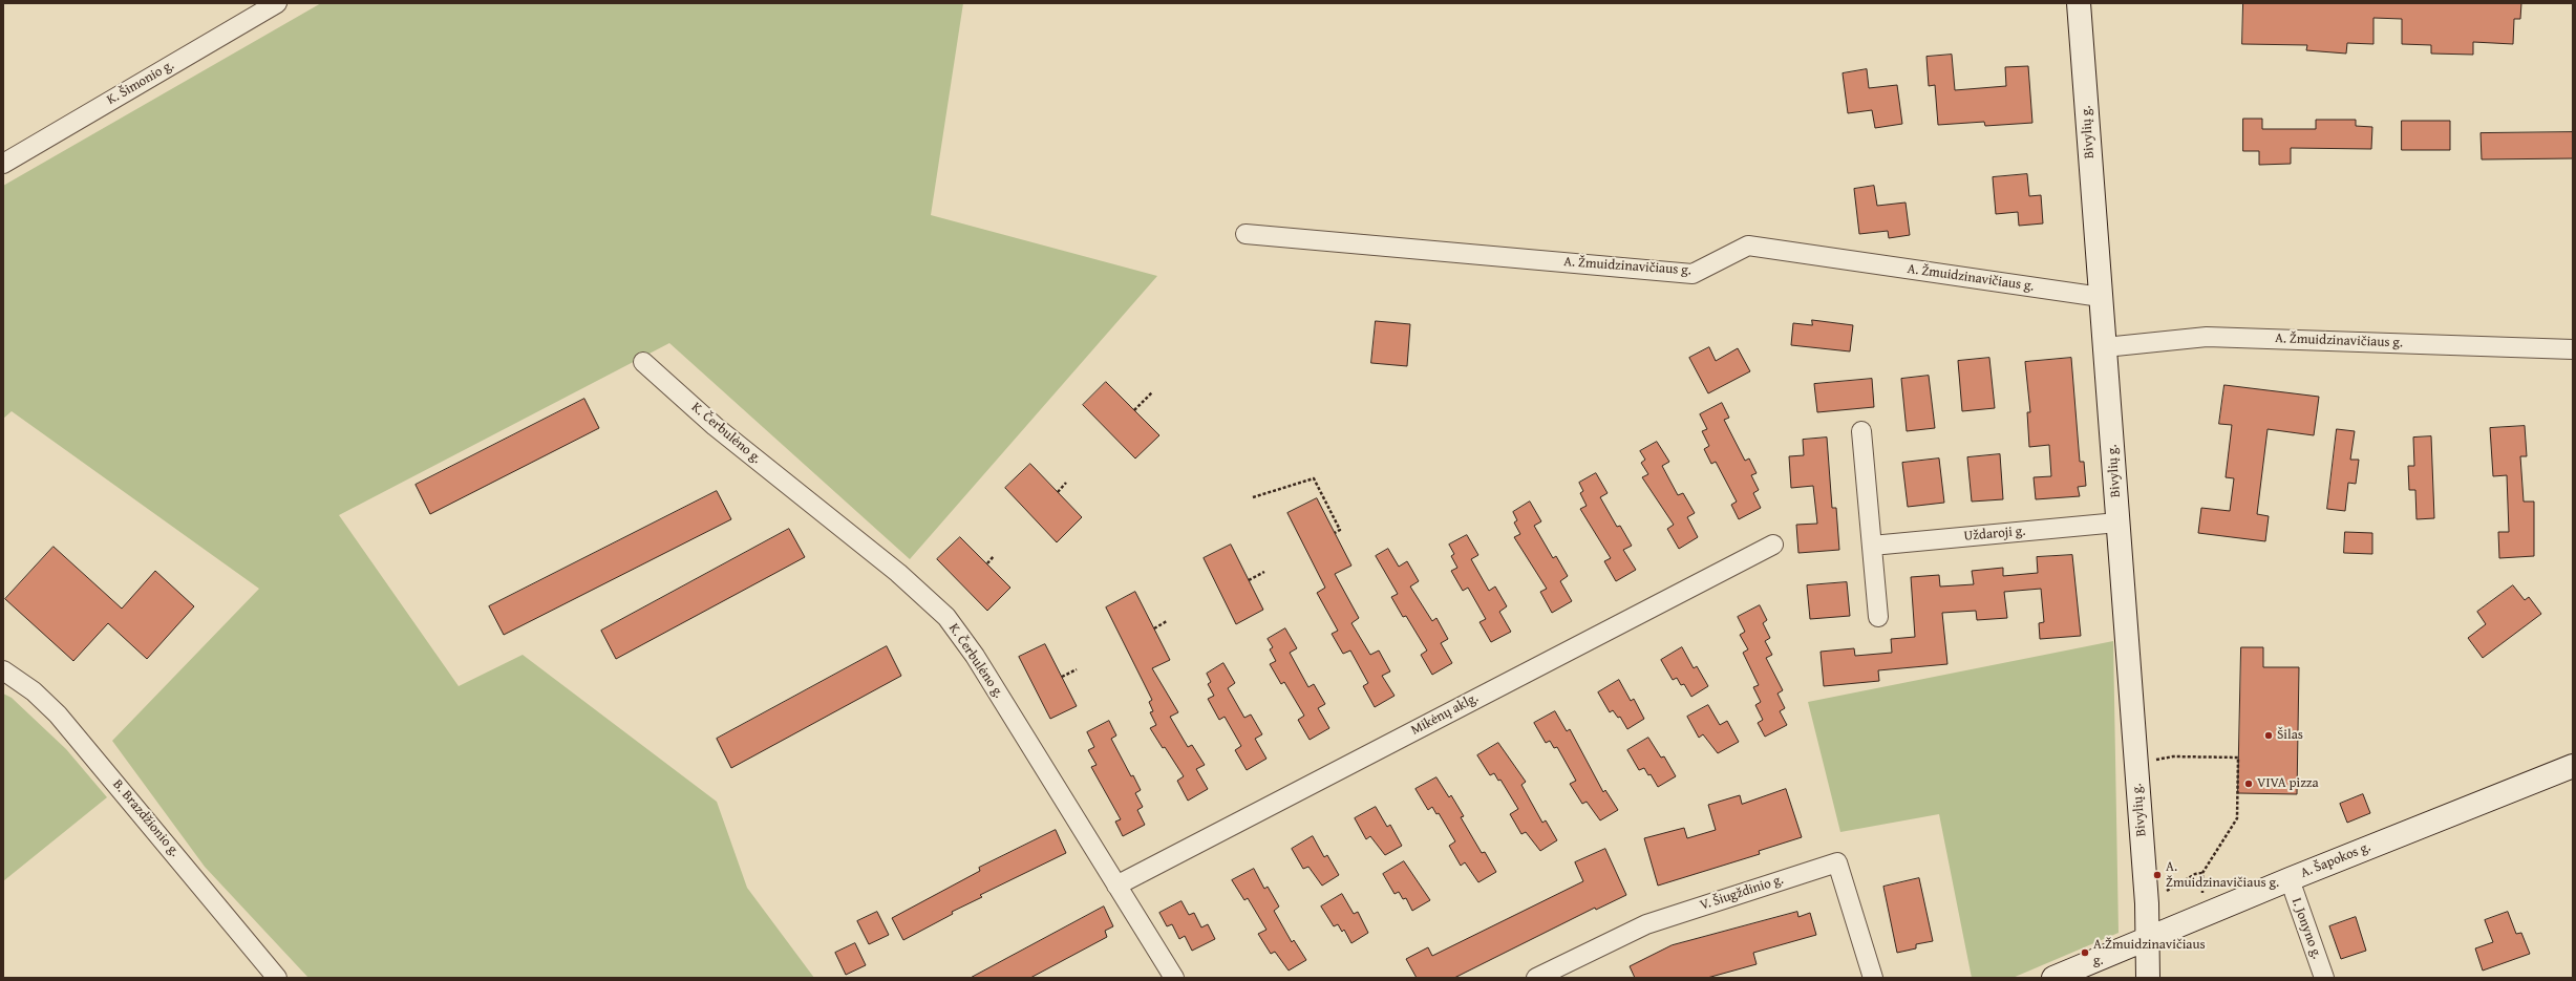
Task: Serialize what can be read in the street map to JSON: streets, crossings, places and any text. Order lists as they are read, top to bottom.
{
  "streets": {
    "street": [
      "K. Šimonio g.",
      "Bivylių g.",
      "A. Žmuidzinavičiaus g.",
      "K. Čerbulėno g.",
      "Uždaroji g.",
      "Mikėnų aklg.",
      "B. Brazdžionio g.",
      "A. Šapokos g.",
      "V. Šiugždinio g.",
      "I. Jonyno g."
    ]
  },
  "crossings": [
    ["Bivylių g.", "A. Žmuidzinavičiaus g."],
    ["Bivylių g.", "Uždaroji g."],
    ["Bivylių g.", "A. Šapokos g."],
    ["K. Čerbulėno g.", "Mikėnų aklg."],
    ["A. Šapokos g.", "I. Jonyno g."]
  ],
  "places": [
    "Šilas",
    "VIVA pizza",
    "A. Žmuidzinavičiaus g.",
    "A.Žmuidzinavičiaus g."
  ]
}
